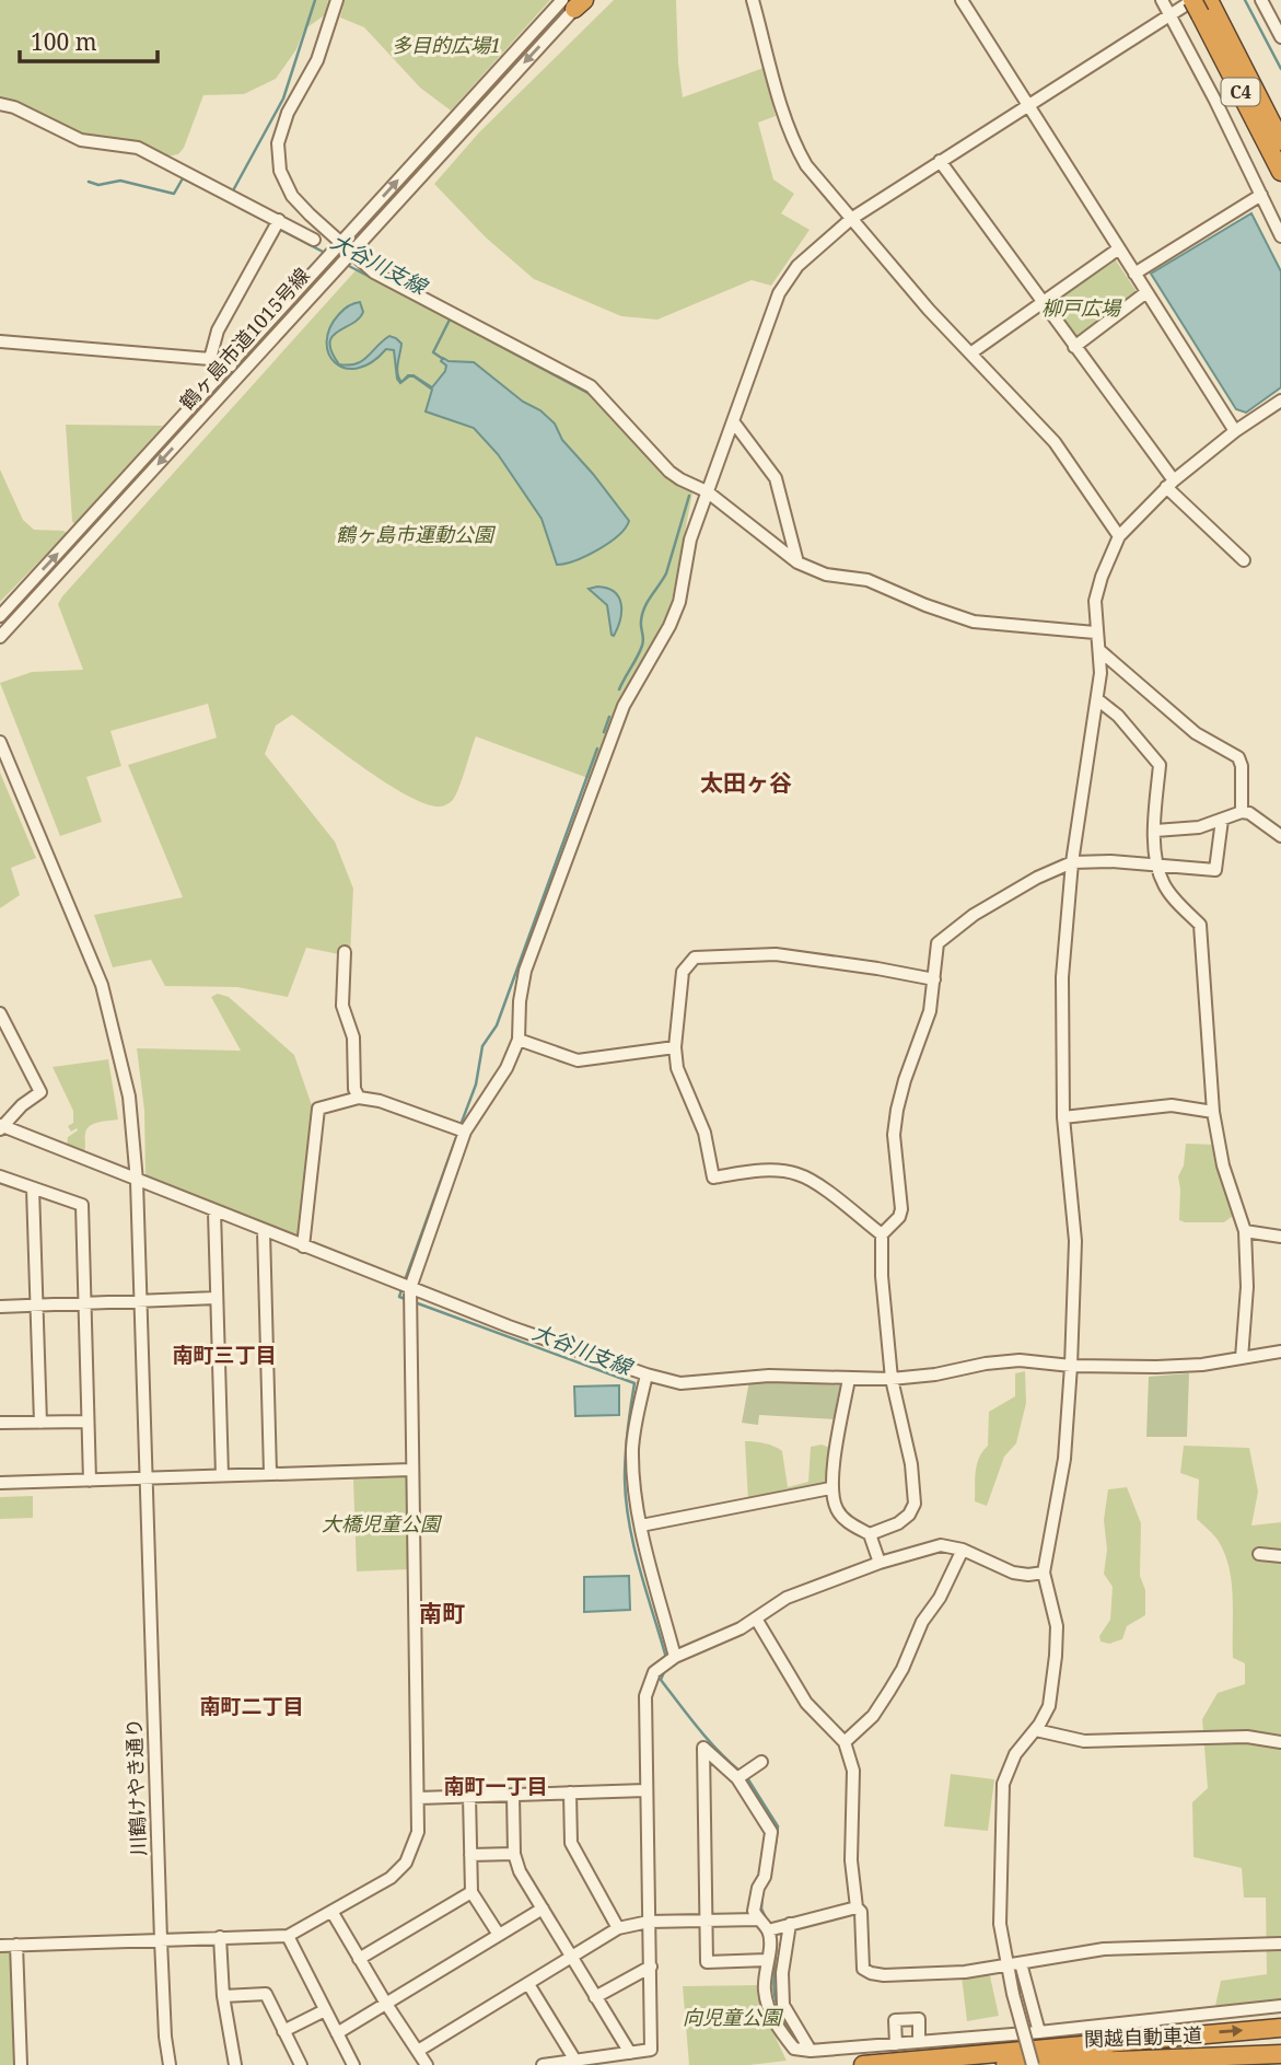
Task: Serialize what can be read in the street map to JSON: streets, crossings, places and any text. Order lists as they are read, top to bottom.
{
  "streets": {
    "highway": ["C4", "関越自動車道"],
    "street": ["鶴ヶ島市道1015号線", "川鶴けやき通り"]
  },
  "districts": [
    "太田ヶ谷",
    "南町三丁目",
    "南町",
    "南町二丁目",
    "南町一丁目"
  ],
  "water": ["大谷川支線"],
  "parks": [
    "多目的広場1",
    "柳戸広場",
    "鶴ヶ島市運動公園",
    "大橋児童公園",
    "向児童公園"
  ],
  "scale_bar": "100 m"
}
